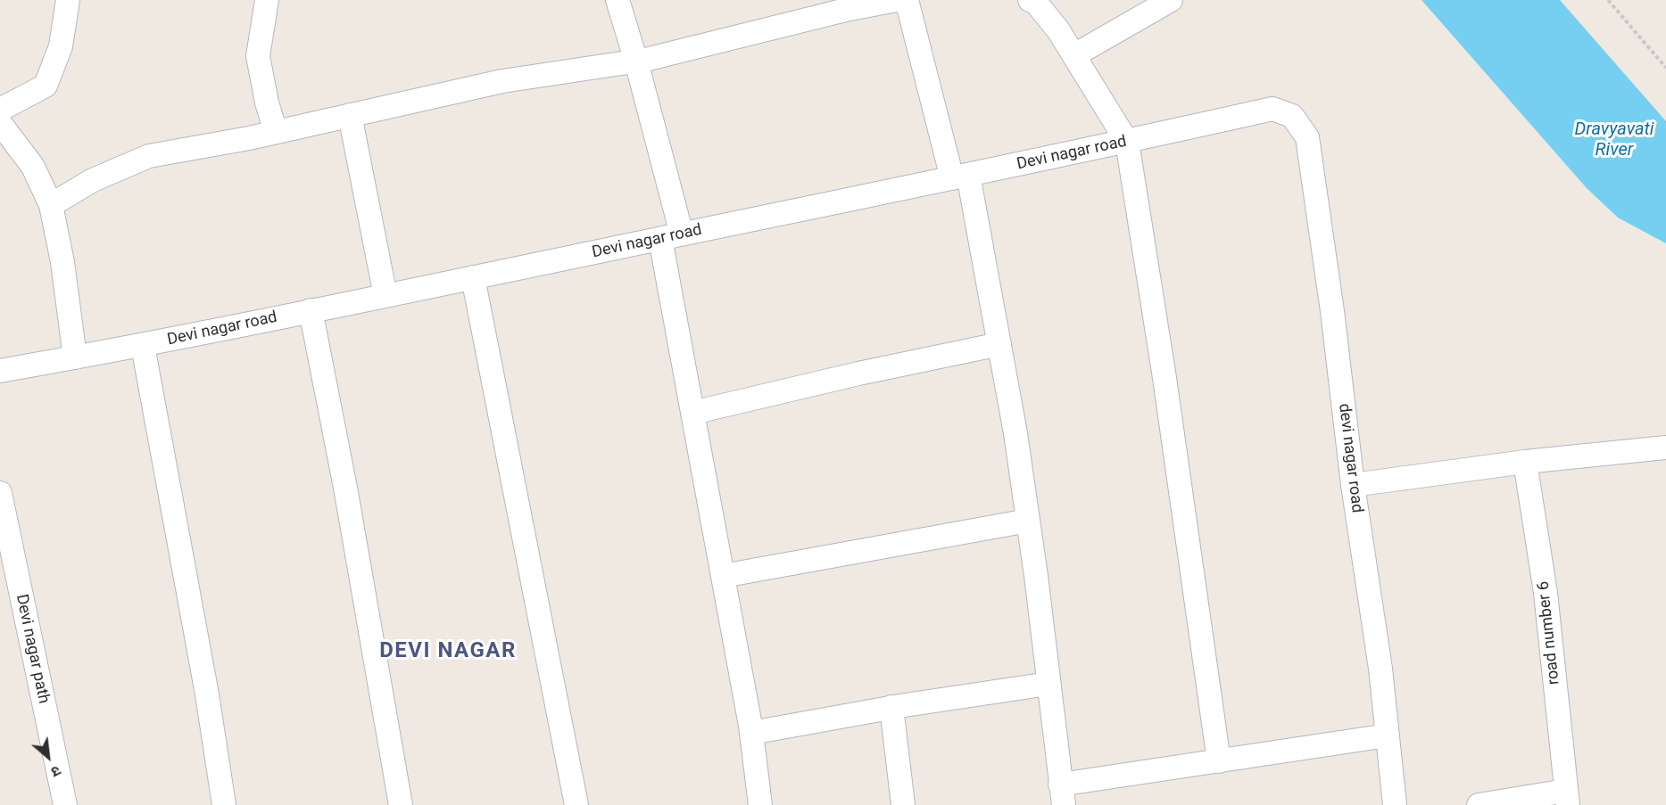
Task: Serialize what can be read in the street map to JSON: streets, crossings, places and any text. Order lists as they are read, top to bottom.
{
  "streets": {
    "street": [
      "Devi nagar road",
      "devi nagar road",
      "road number 6",
      "Devi nagar path"
    ]
  },
  "crossings": [
    ["Devi nagar road", "devi nagar road"]
  ],
  "districts": ["DEVI NAGAR"],
  "water": ["Dravyavati River"],
  "north": "bottom right"
}
